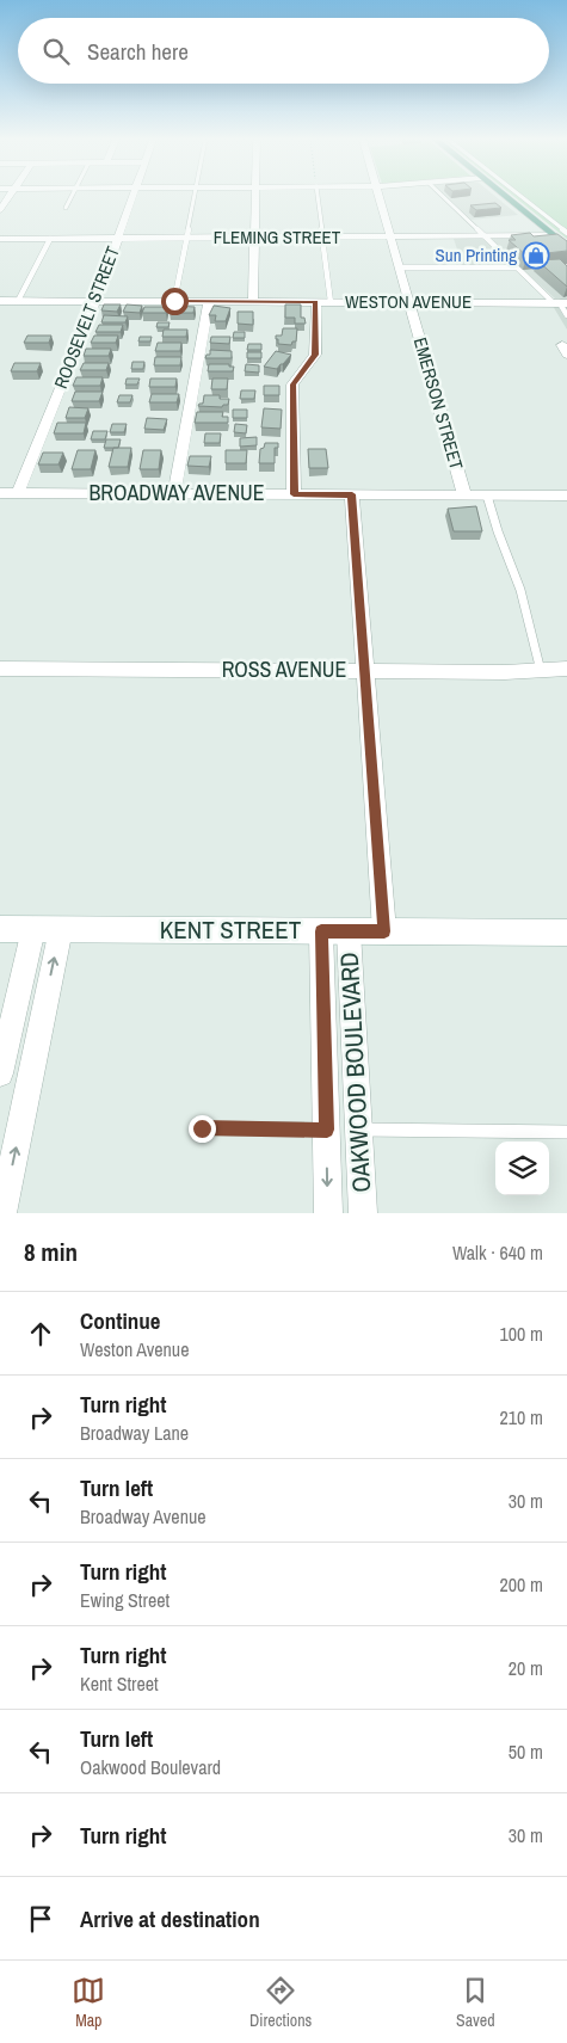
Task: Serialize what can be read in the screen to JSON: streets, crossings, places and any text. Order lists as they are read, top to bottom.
{
  "streets": {
    "street": [
      "FLEMING STREET",
      "WESTON AVENUE",
      "ROOSEVELT STREET",
      "EMERSON STREET",
      "BROADWAY AVENUE",
      "ROSS AVENUE",
      "KENT STREET",
      "OAKWOOD BOULEVARD"
    ]
  },
  "crossings": [
    ["FLEMING STREET", "ROOSEVELT STREET"],
    ["FLEMING STREET", "EMERSON STREET"],
    ["WESTON AVENUE", "ROOSEVELT STREET"],
    ["WESTON AVENUE", "EMERSON STREET"],
    ["ROOSEVELT STREET", "BROADWAY AVENUE"],
    ["EMERSON STREET", "BROADWAY AVENUE"],
    ["KENT STREET", "OAKWOOD BOULEVARD"]
  ],
  "places": {
    "shop": ["Sun Printing"]
  },
  "page": {
    "search": "Search here",
    "heading": ["8 min", "Walk · 640 m"],
    "list": [
      ["Continue", "Weston Avenue", "100 m"],
      ["Turn right", "Broadway Lane", "210 m"],
      ["Turn left", "Broadway Avenue", "30 m"],
      ["Turn right", "Ewing Street", "200 m"],
      ["Turn right", "Kent Street", "20 m"],
      ["Turn left", "Oakwood Boulevard", "50 m"],
      ["Turn right", "30 m"],
      "Arrive at destination"
    ],
    "nav": ["Map", "Directions", "Saved"]
  }
}
